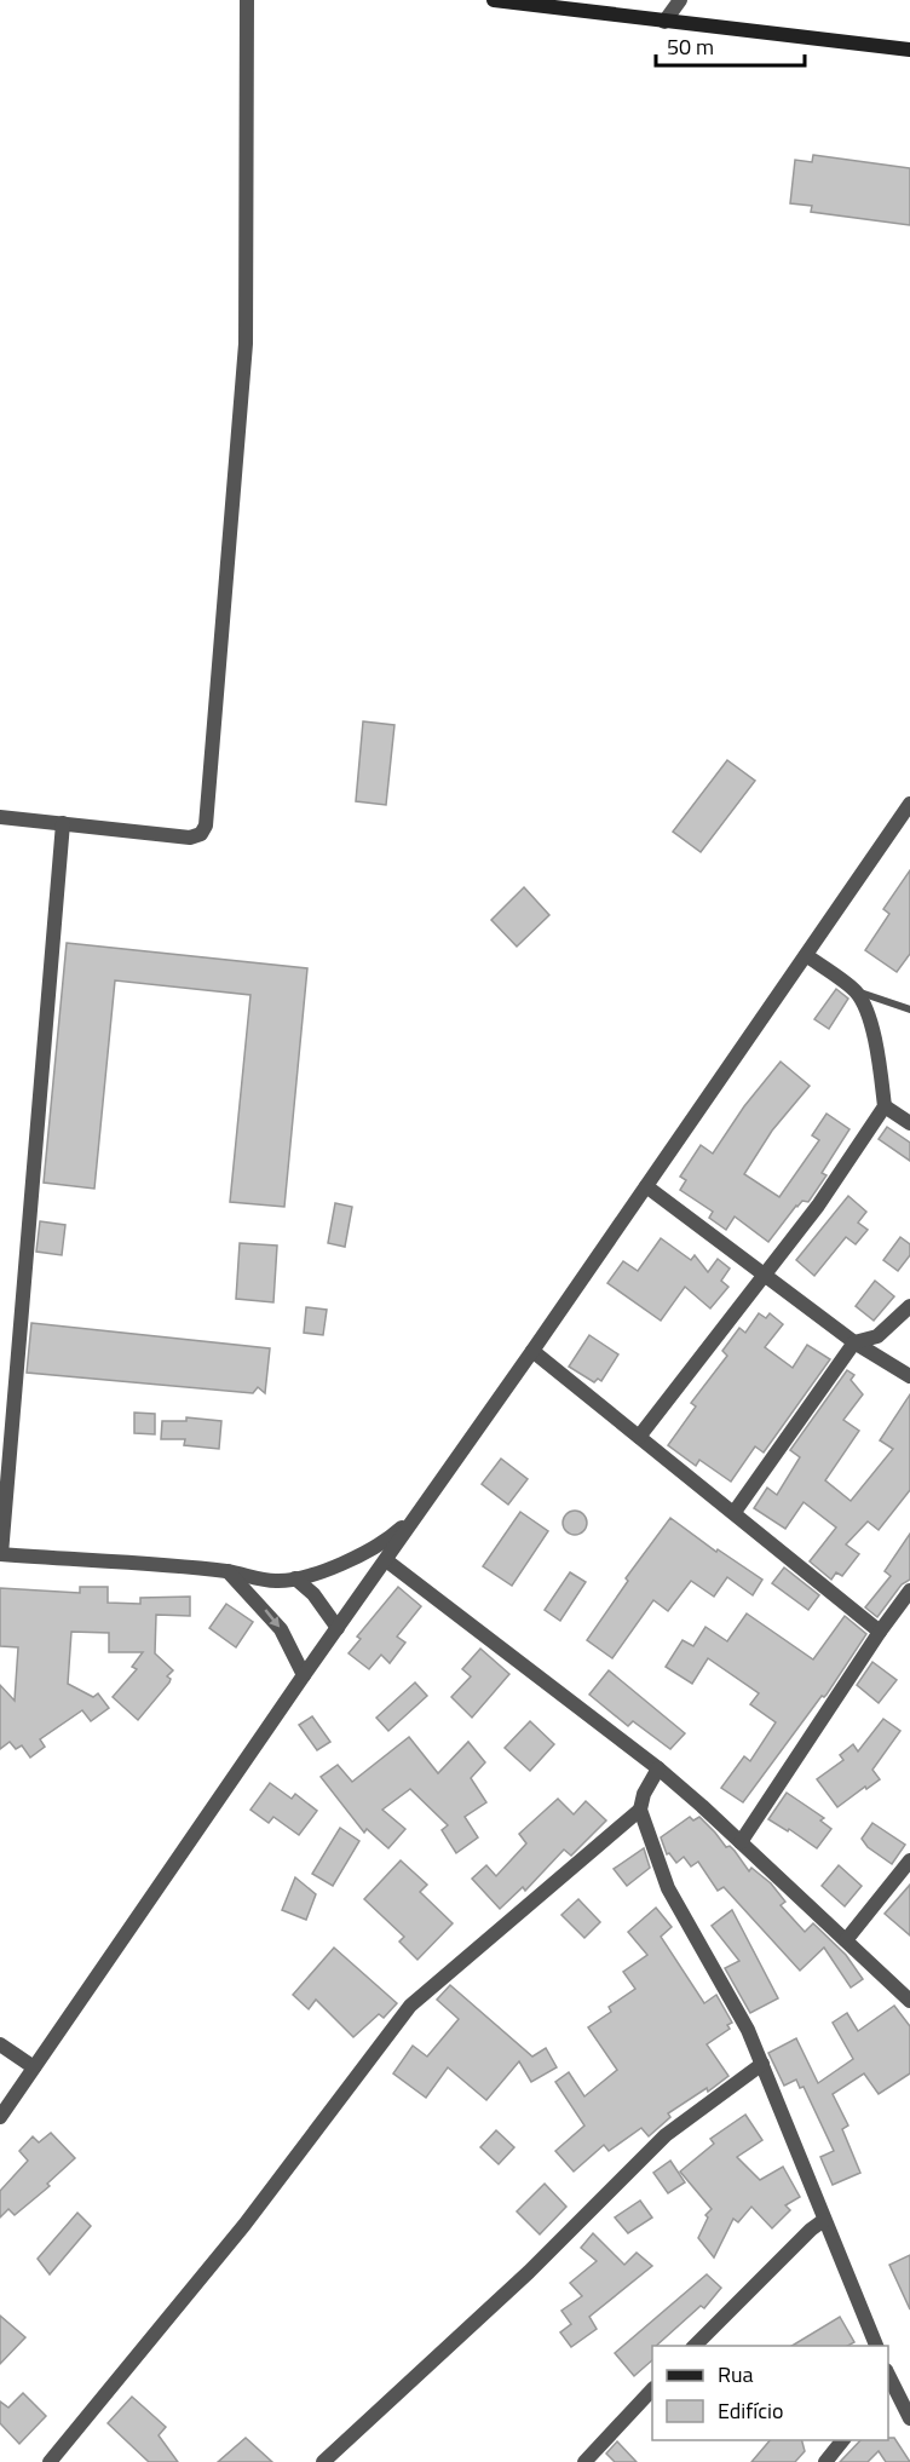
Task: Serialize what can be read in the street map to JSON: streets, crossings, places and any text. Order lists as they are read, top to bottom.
{
  "legend": ["Rua", "Edifício"],
  "scale_bar": "50 m"
}
